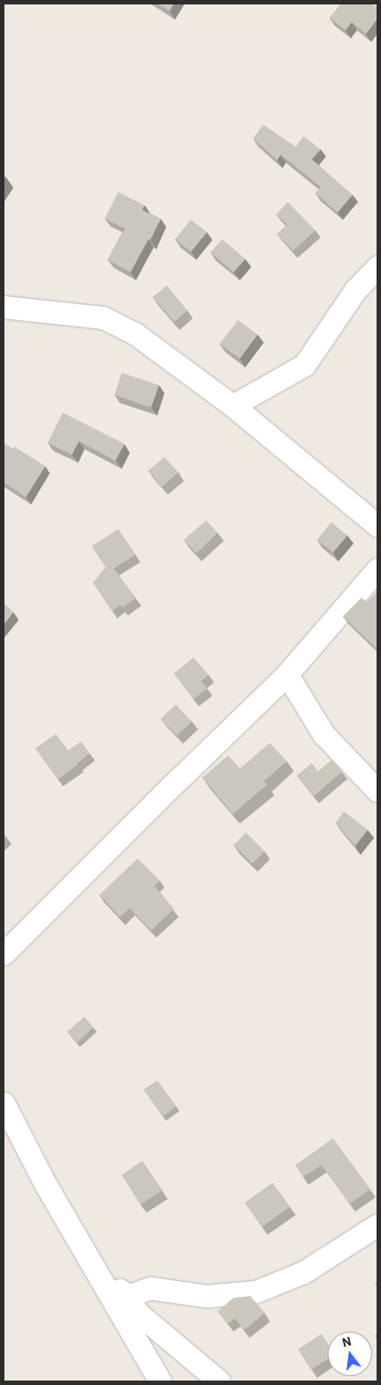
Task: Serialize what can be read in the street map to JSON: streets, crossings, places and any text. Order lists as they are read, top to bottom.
{
  "north": "top"
}
